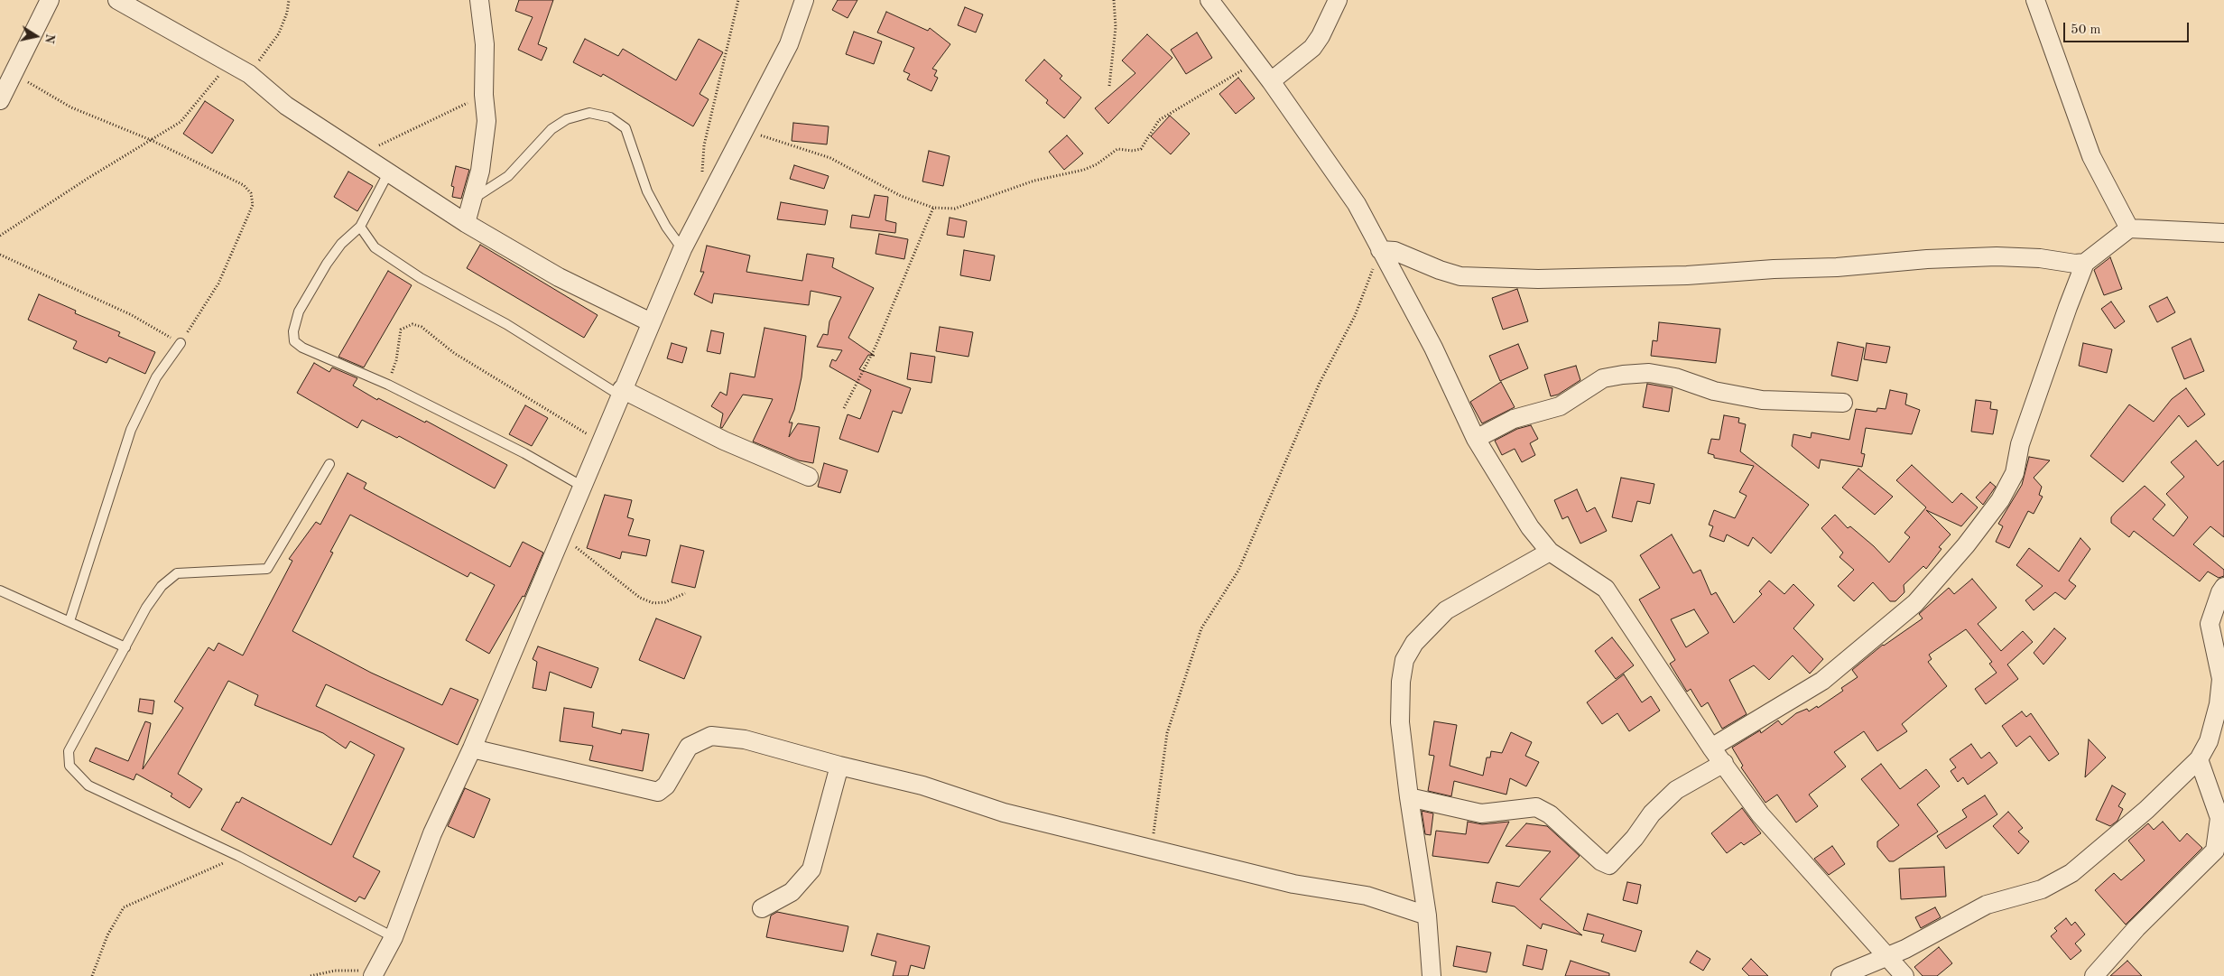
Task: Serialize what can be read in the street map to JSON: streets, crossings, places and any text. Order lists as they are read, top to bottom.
{
  "scale_bar": "50 m",
  "north": "right"
}
